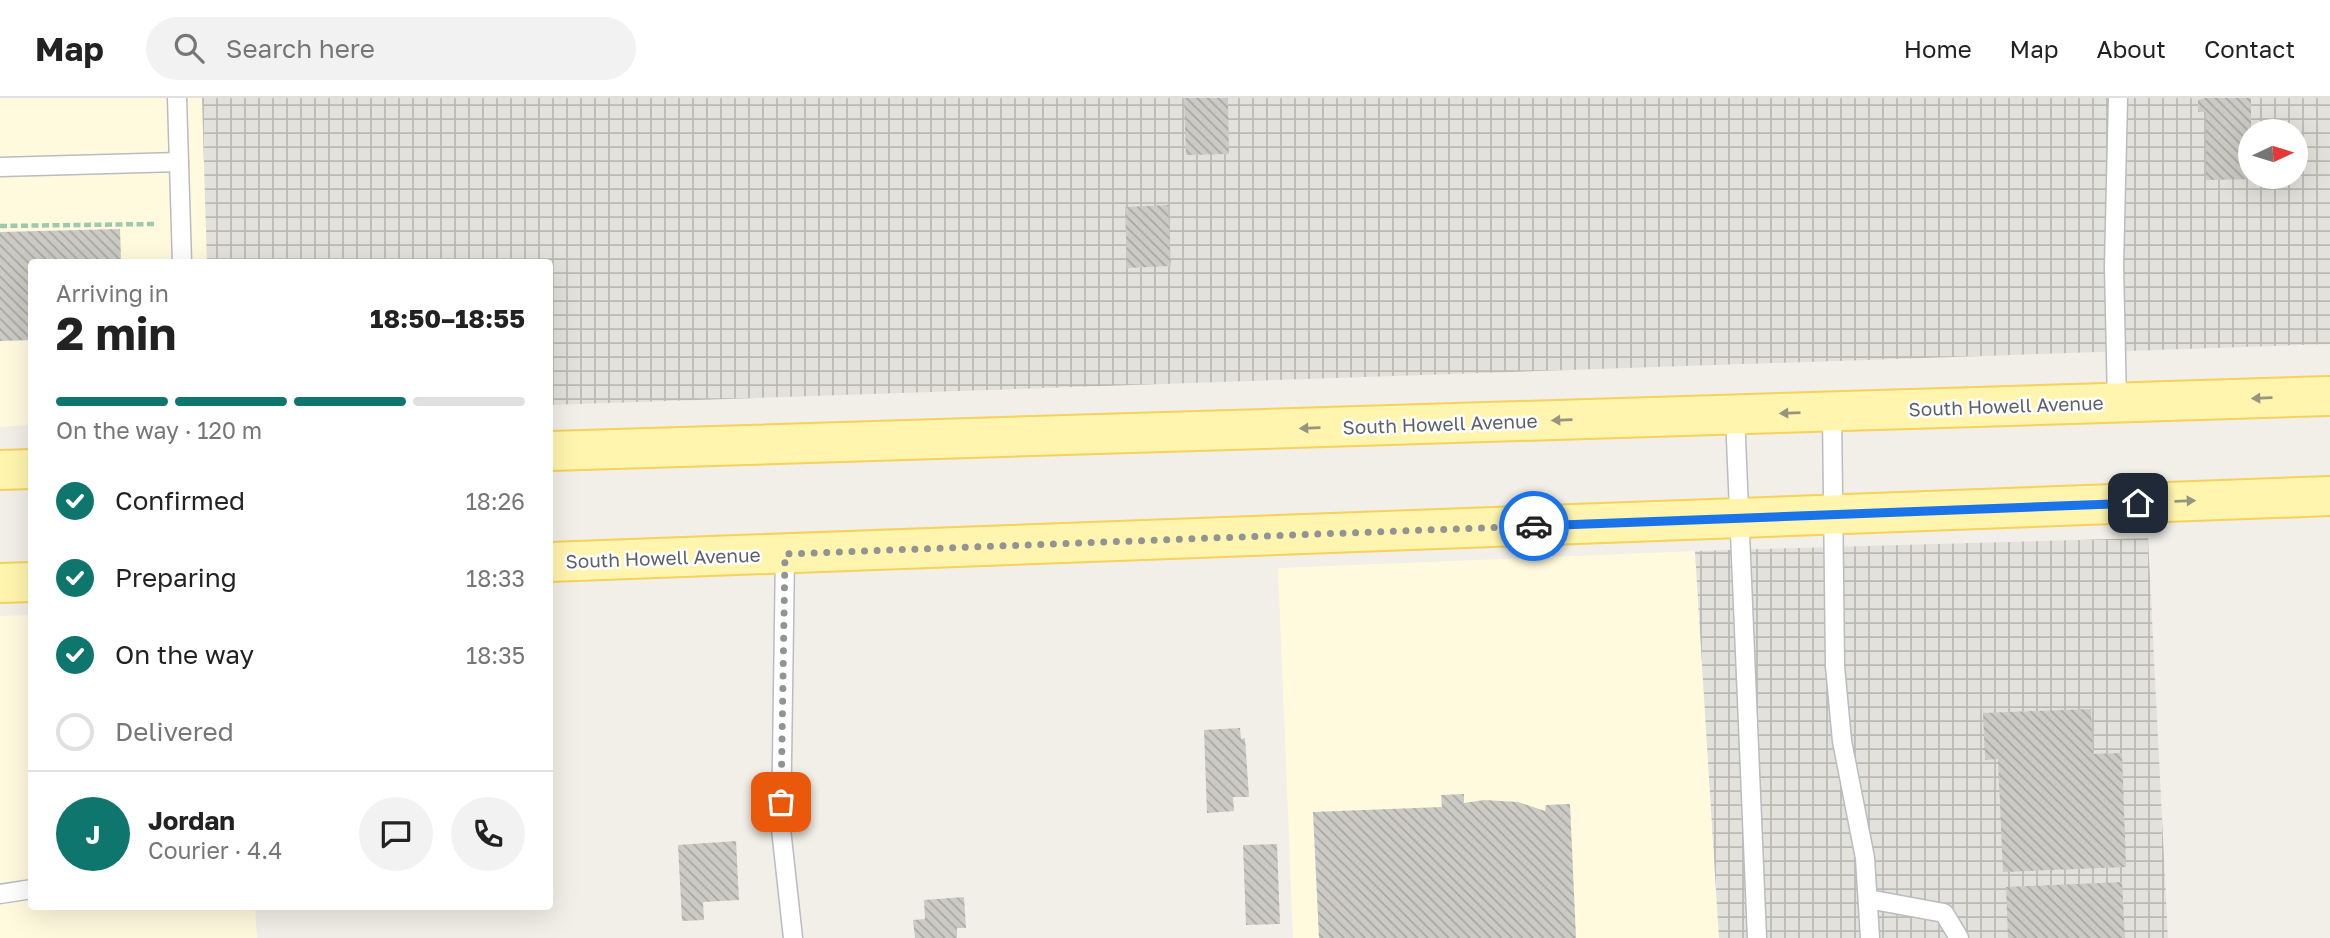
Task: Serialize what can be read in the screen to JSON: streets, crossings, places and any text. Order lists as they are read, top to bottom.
{
  "streets": {
    "main road": ["South Howell Avenue"]
  },
  "north": "right",
  "page": {
    "header": "Map",
    "search": "Search here",
    "nav": [
      "Home",
      "Map",
      "About",
      "Contact"
    ],
    "heading": ["2 min", "Arriving in", "18:50–18:55"],
    "panel": ["Jordan", "Courier · 4.4"],
    "bar": "On the way · 120 m",
    "list": [
      ["Confirmed", "18:26"],
      ["Preparing", "18:33"],
      ["On the way", "18:35"],
      "Delivered"
    ],
    "round": "J"
  }
}
